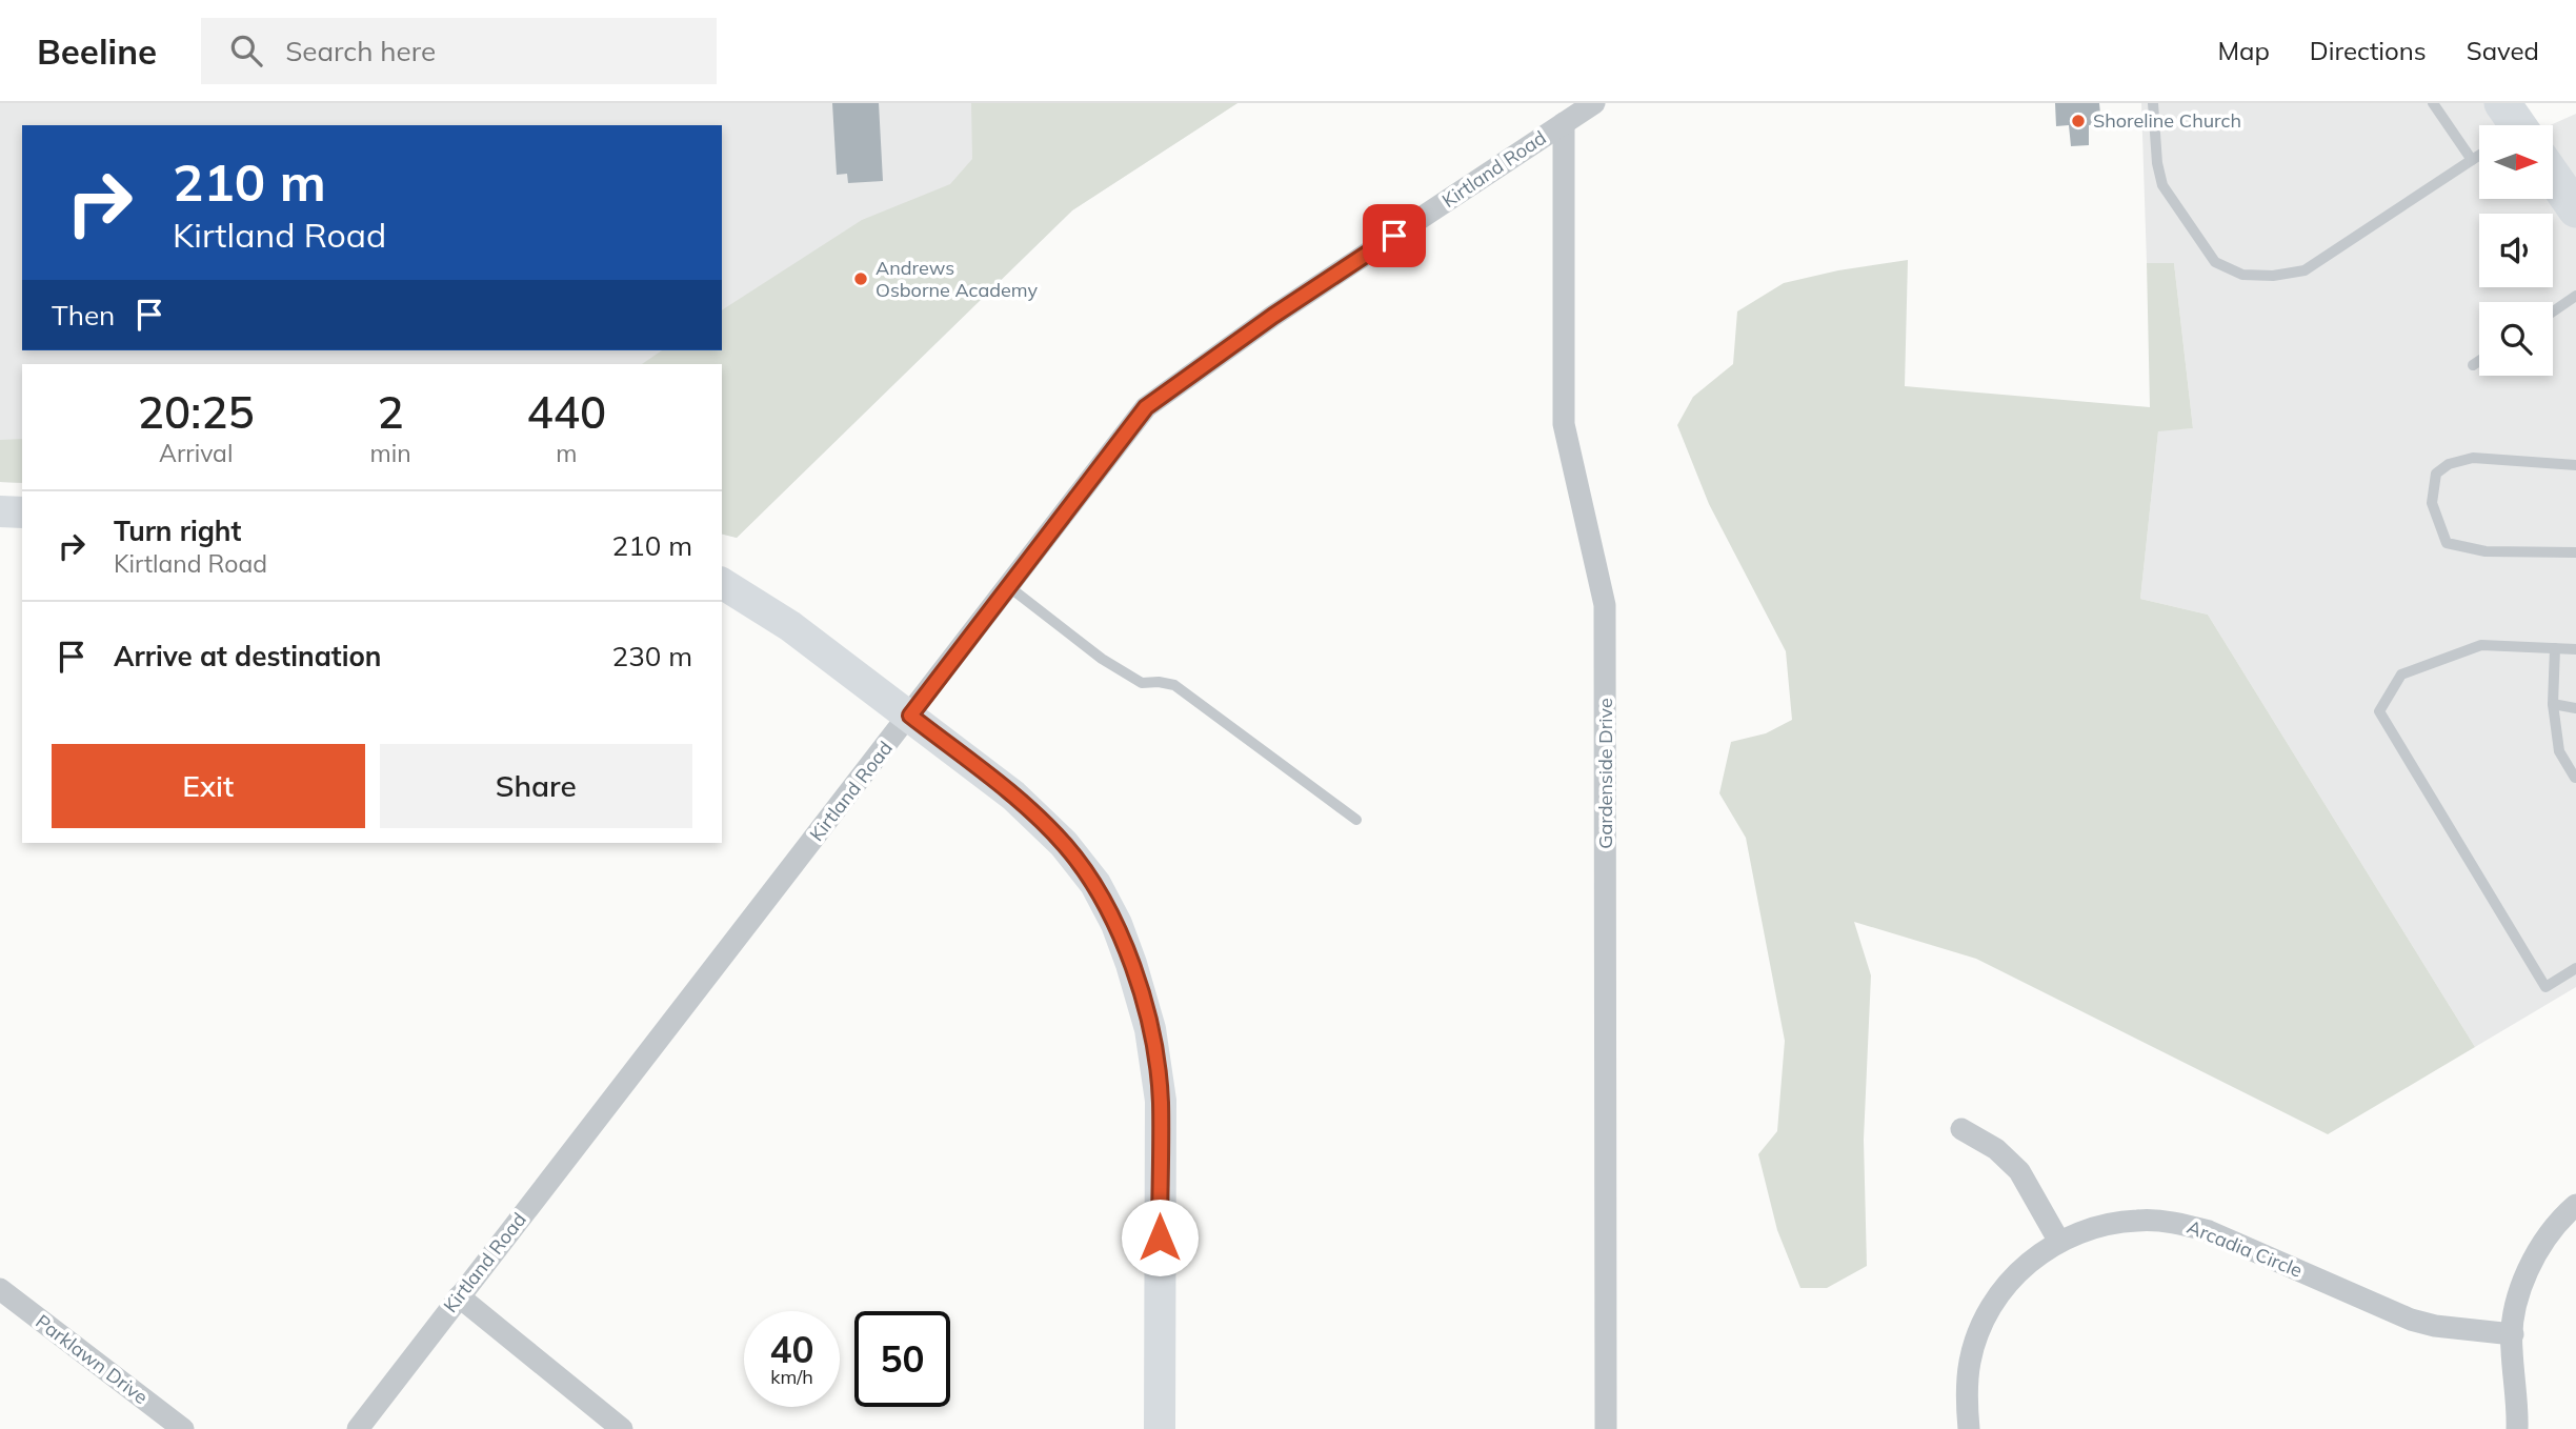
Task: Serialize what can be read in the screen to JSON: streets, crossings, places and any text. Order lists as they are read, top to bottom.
{
  "streets": {
    "street": [
      "Kirtland Road",
      "Gardenside Drive",
      "Arcadia Circle",
      "Parklawn Drive"
    ]
  },
  "crossings": [
    ["Kirtland Road", "Gardenside Drive"]
  ],
  "places": ["Shoreline Church", "Andrews Osborne Academy"],
  "north": "right",
  "page": {
    "header": "Beeline",
    "search": "Search here",
    "nav": ["Map", "Directions", "Saved"],
    "turn": ["210 m", "Kirtland Road"],
    "then": "Then",
    "eta": [
      "20:25",
      "Arrival",
      "2",
      "min",
      "440",
      "m"
    ],
    "list": [
      {
        "name": "Turn right",
        "note": "Kirtland Road",
        "value": "210 m"
      },
      {
        "name": "Arrive at destination",
        "value": "230 m"
      }
    ],
    "buttons": ["Exit", "Share"],
    "speed": "40 km/h",
    "limit": "50"
  }
}
